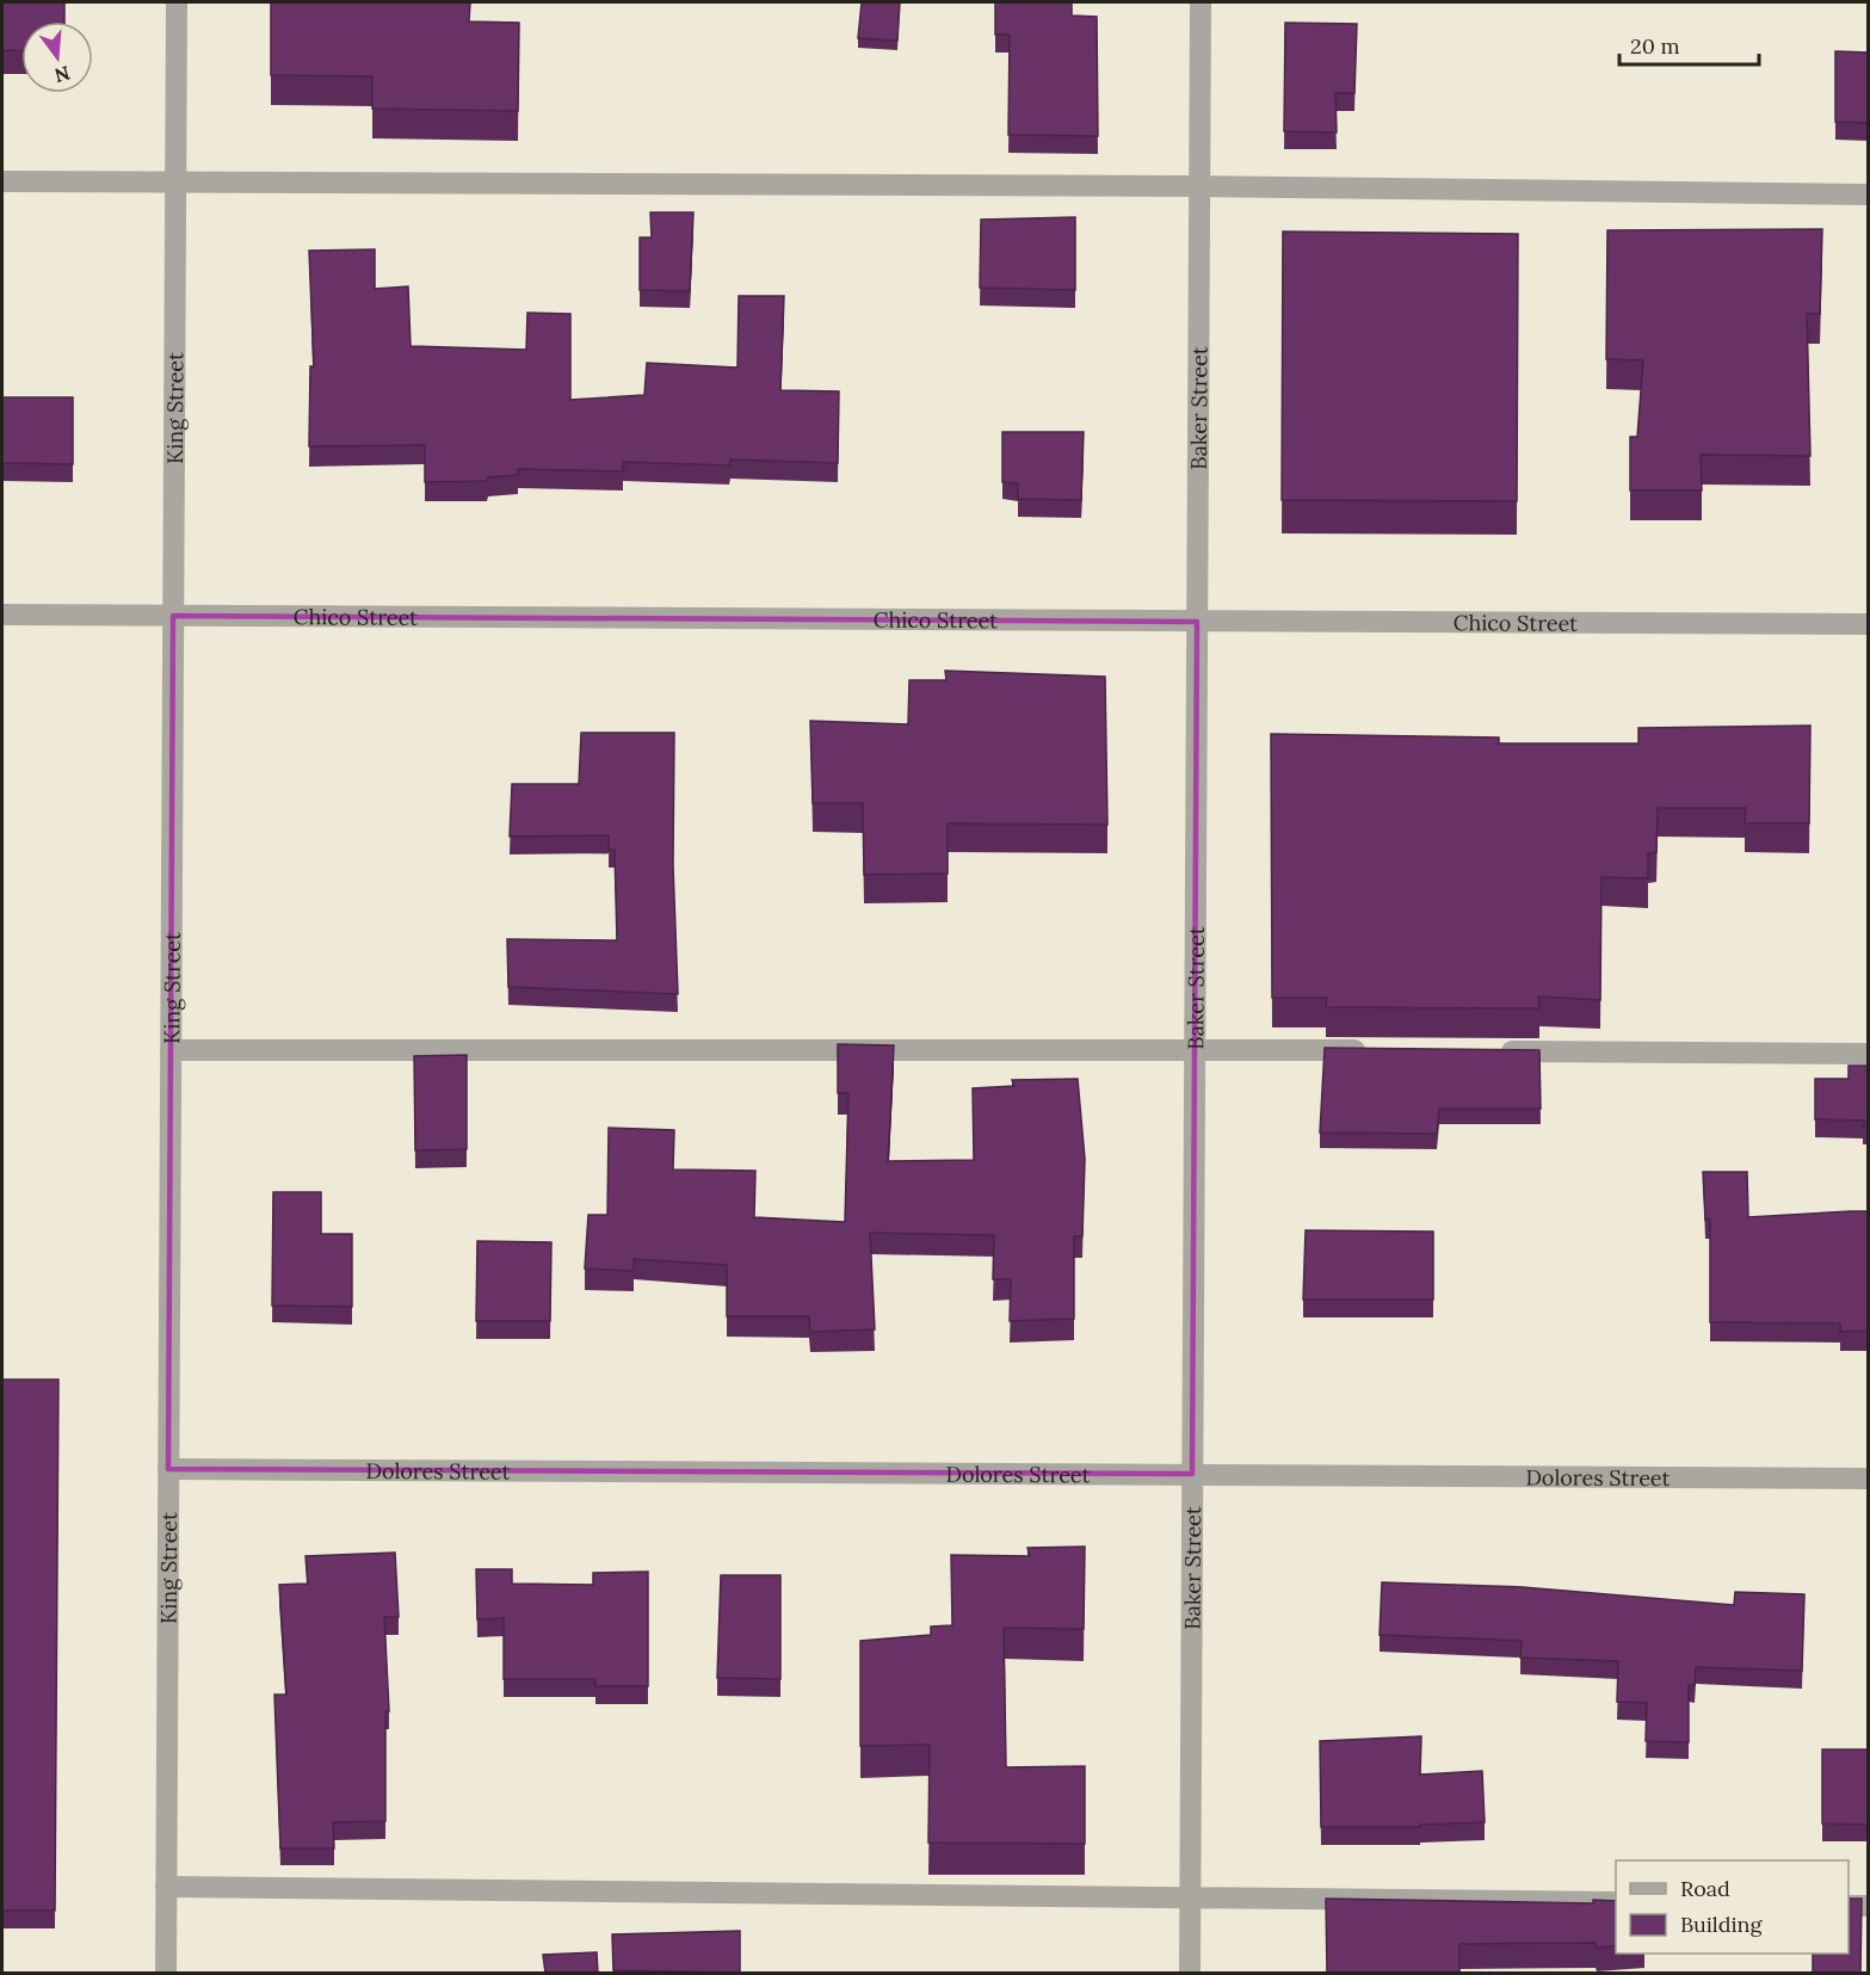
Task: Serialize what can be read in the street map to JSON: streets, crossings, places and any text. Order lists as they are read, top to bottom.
{
  "streets": {
    "street": [
      "King Street",
      "Baker Street",
      "Chico Street",
      "Dolores Street"
    ]
  },
  "crossings": [
    ["King Street", "Chico Street"],
    ["King Street", "Dolores Street"],
    ["Baker Street", "Chico Street"],
    ["Baker Street", "Dolores Street"]
  ],
  "legend": ["Road", "Building"],
  "scale_bar": "20 m",
  "north": "bottom"
}
